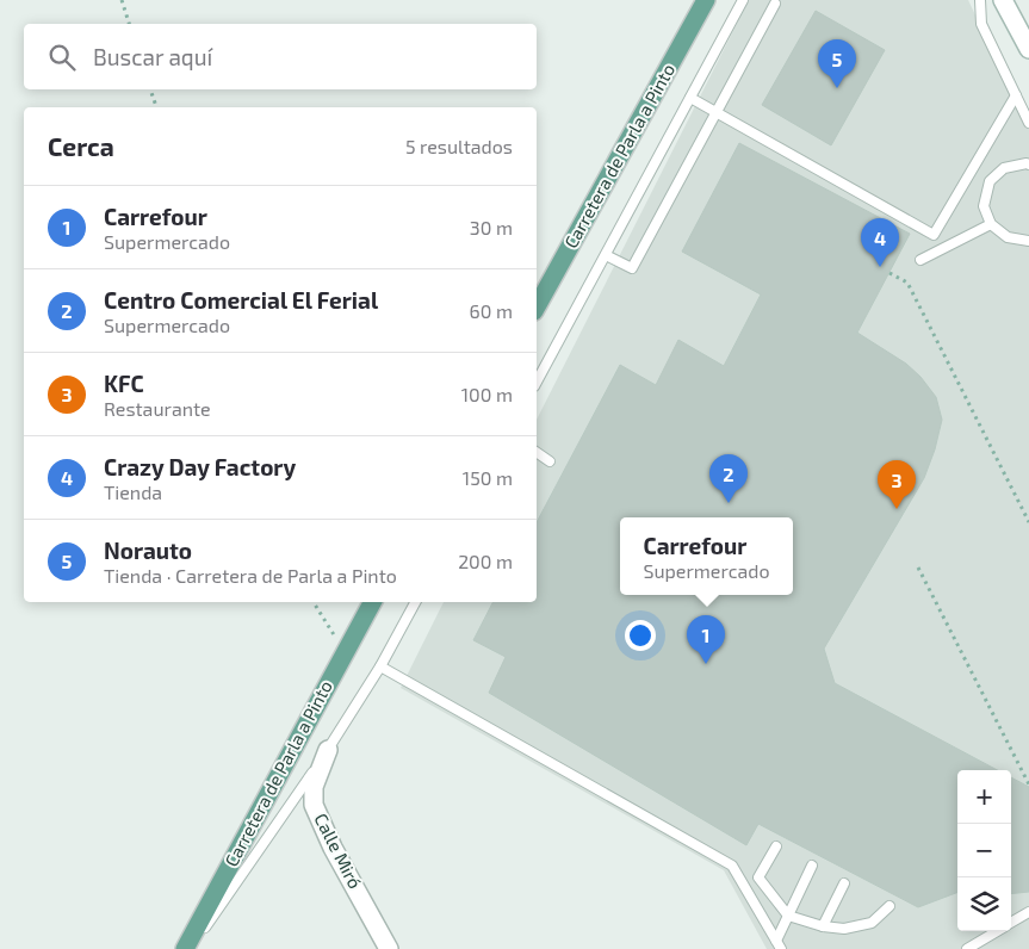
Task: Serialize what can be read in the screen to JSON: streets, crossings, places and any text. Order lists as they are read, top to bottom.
{
  "streets": {
    "main road": ["Carretera de Parla a Pinto"],
    "street": ["Calle Miró"]
  },
  "page": {
    "search": "Buscar aquí",
    "pins": [
      "5",
      "4",
      "2",
      "3",
      "1"
    ],
    "heading": ["Cerca", "5 resultados"],
    "list": [
      {
        "mark": "1",
        "name": "Carrefour",
        "note": "Supermercado",
        "value": "30 m"
      },
      {
        "mark": "2",
        "name": "Centro Comercial El Ferial",
        "note": "Supermercado",
        "value": "60 m"
      },
      {
        "mark": "3",
        "name": "KFC",
        "note": "Restaurante",
        "value": "100 m"
      },
      {
        "mark": "4",
        "name": "Crazy Day Factory",
        "note": "Tienda",
        "value": "150 m"
      },
      {
        "mark": "5",
        "name": "Norauto",
        "note": "Tienda · Carretera de Parla a Pinto",
        "value": "200 m"
      }
    ],
    "popup": ["Carrefour", "Supermercado"],
    "map_buttons": ["+", "−"]
  }
}
